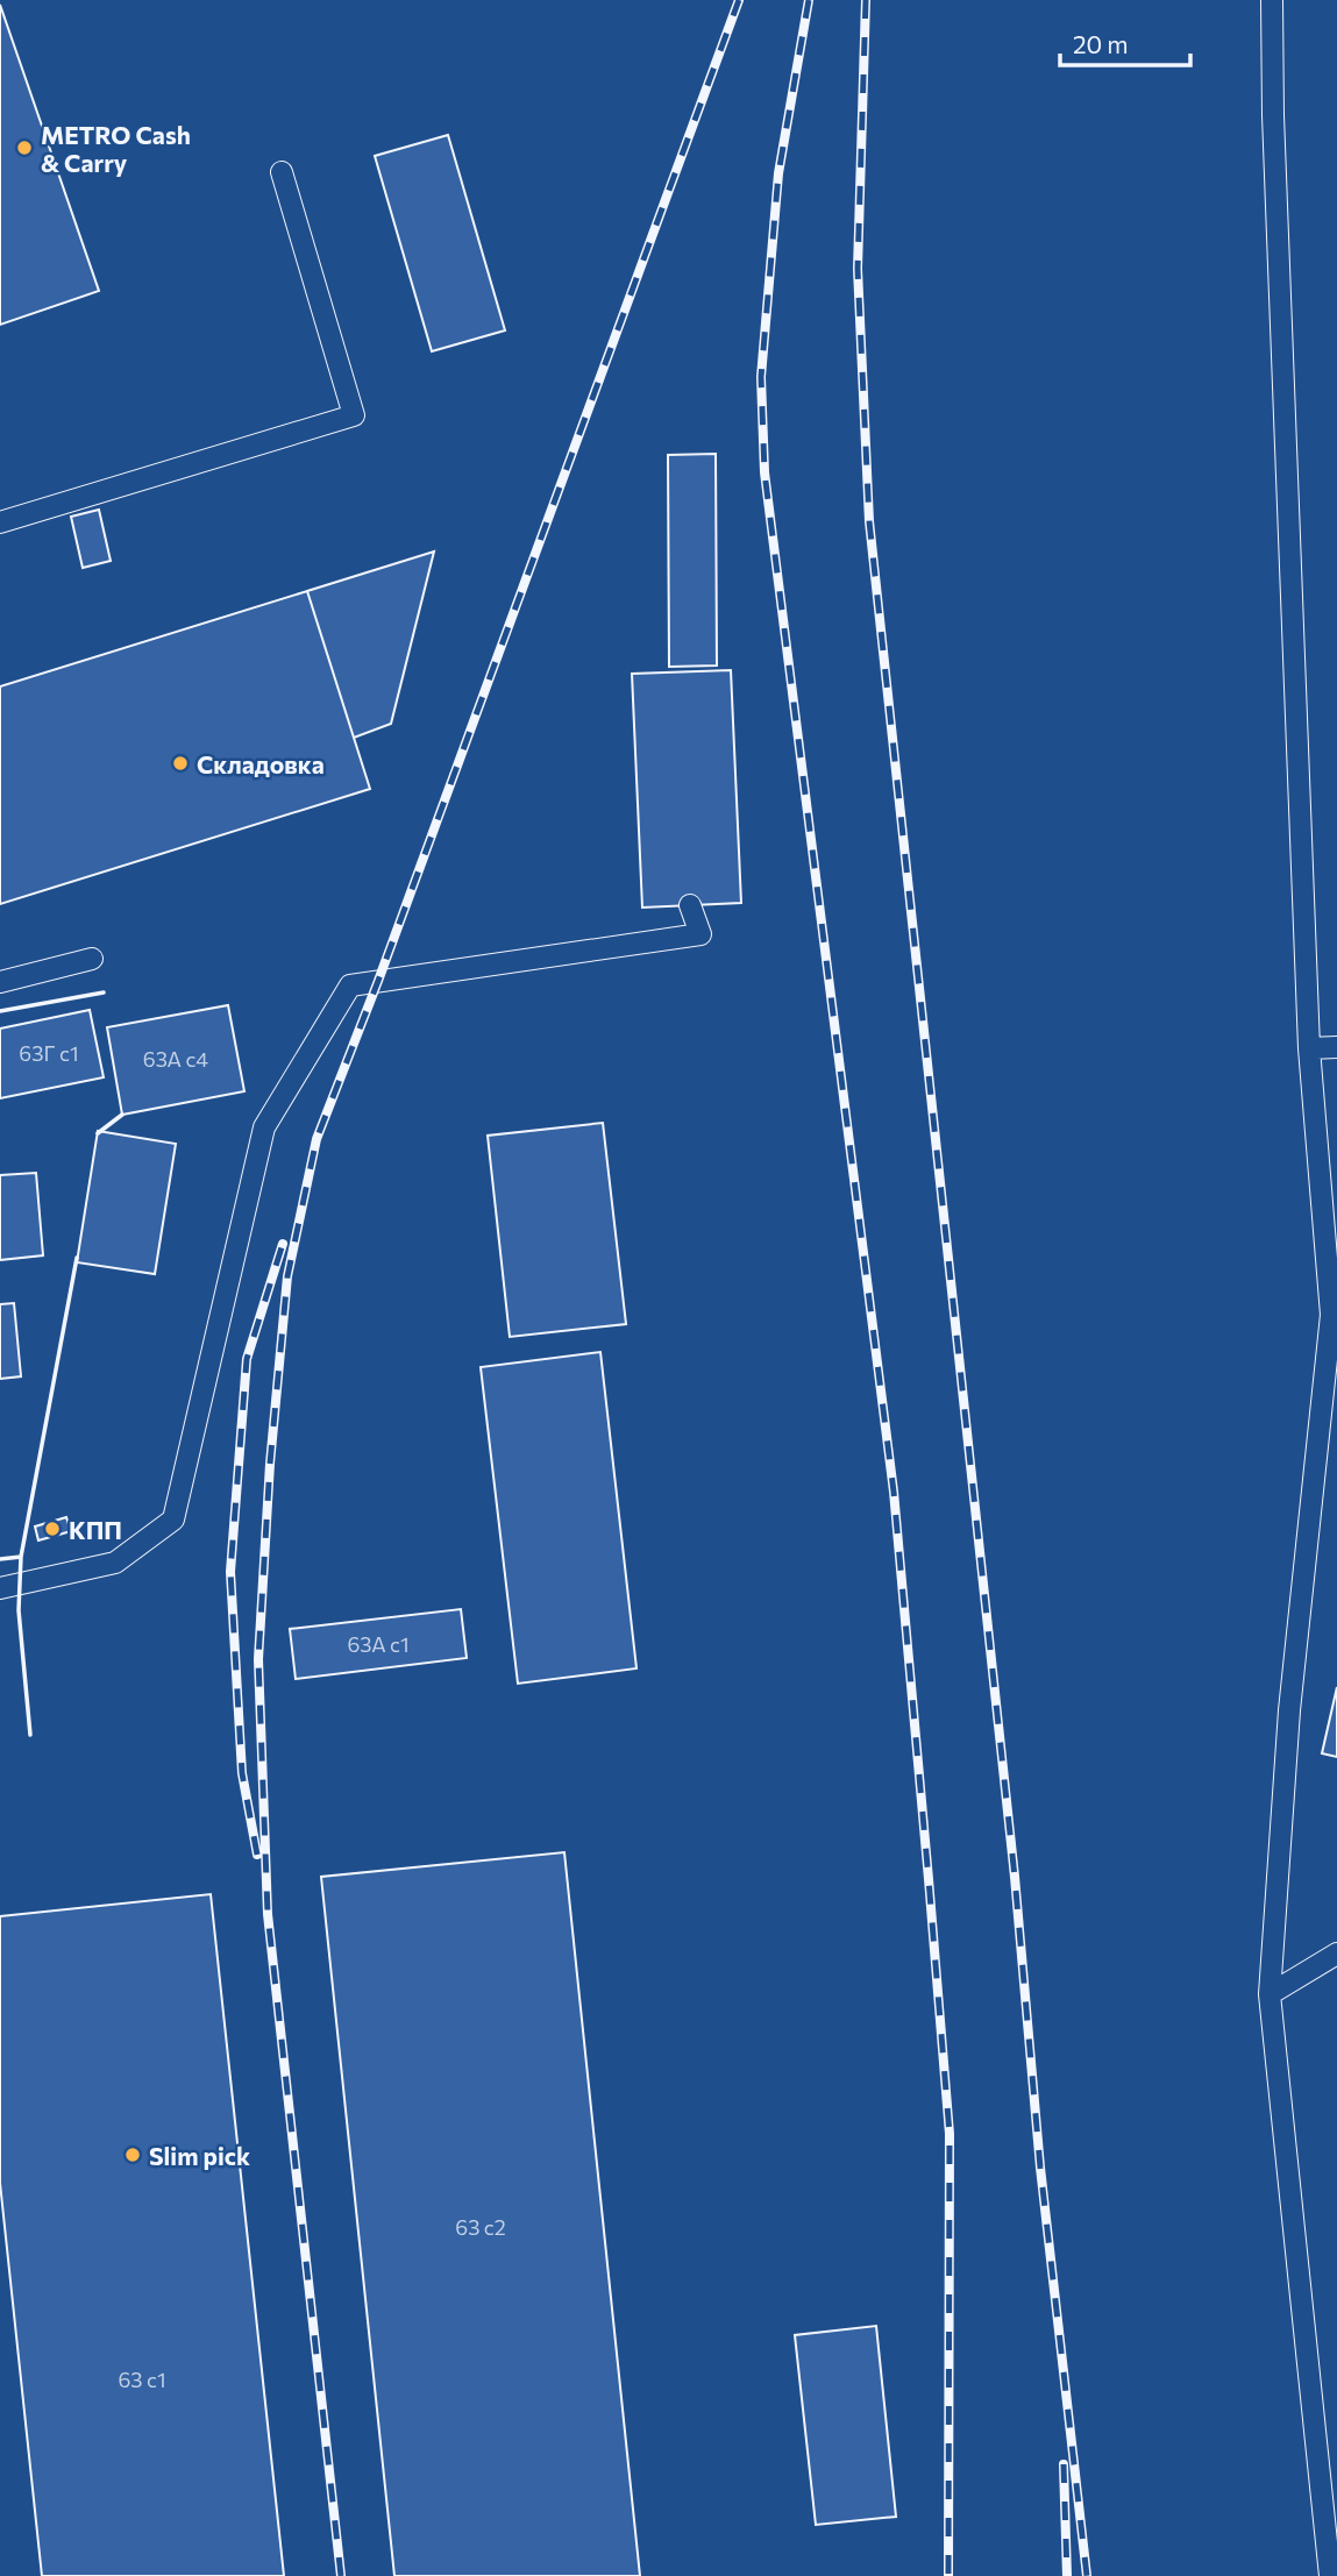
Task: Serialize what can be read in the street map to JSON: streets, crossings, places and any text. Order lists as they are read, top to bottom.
{
  "places": [
    "METRO Cash & Carry",
    "Складовка",
    "КПП",
    "Slim pick"
  ],
  "house_numbers": [
    "63Г с1",
    "63А с4",
    "63А с1",
    "63 с2",
    "63 с1"
  ],
  "scale_bar": "20 m"
}
